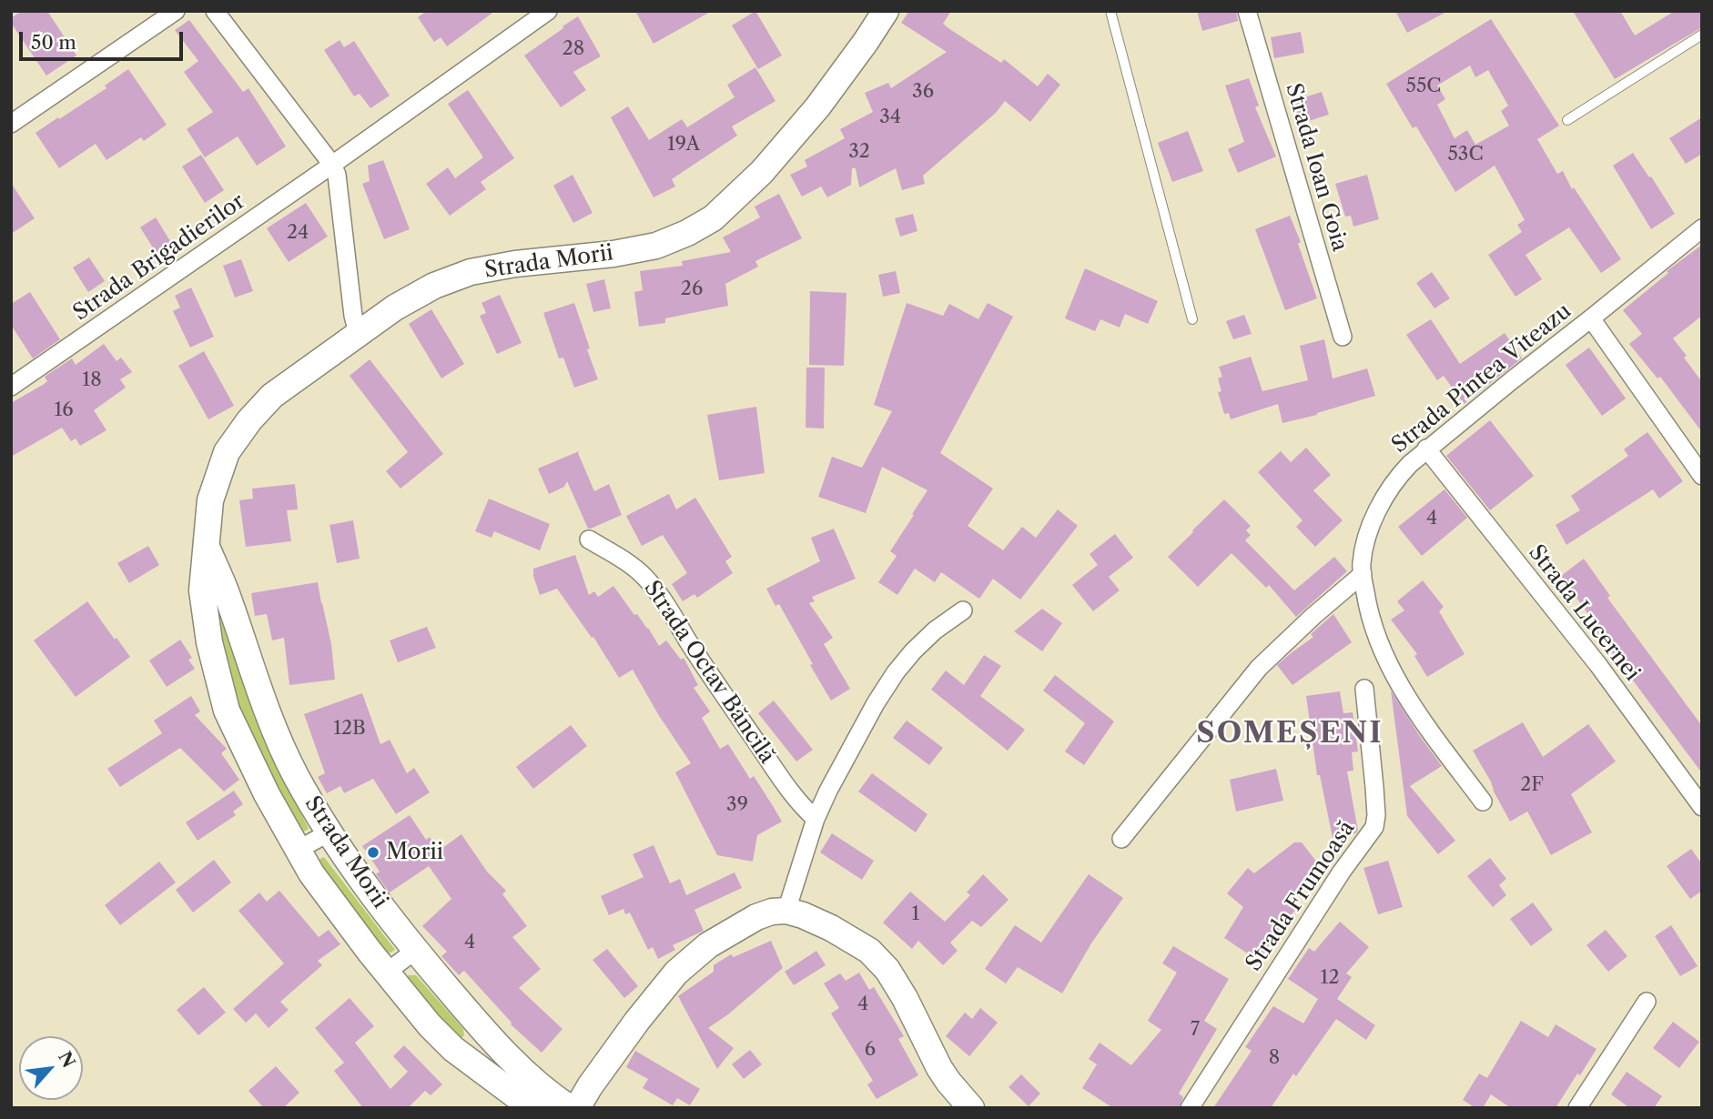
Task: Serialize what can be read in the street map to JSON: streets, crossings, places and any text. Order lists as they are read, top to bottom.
{
  "streets": {
    "street": [
      "Strada Ioan Goia",
      "Strada Brigadierilor",
      "Strada Morii",
      "Strada Pintea Viteazu",
      "Strada Lucernei",
      "Strada Octav Băncilă",
      "Strada Frumoasă"
    ]
  },
  "crossings": [
    ["Strada Pintea Viteazu", "Strada Lucernei"]
  ],
  "districts": ["SOMEȘENI"],
  "places": ["Morii"],
  "house_numbers": [
    "28",
    "55C",
    "36",
    "34",
    "19A",
    "32",
    "53C",
    "24",
    "26",
    "18",
    "16",
    "4",
    "12B",
    "2F",
    "39",
    "1",
    "4",
    "12",
    "4",
    "7",
    "6",
    "8"
  ],
  "scale_bar": "50 m",
  "north": "top right"
}
